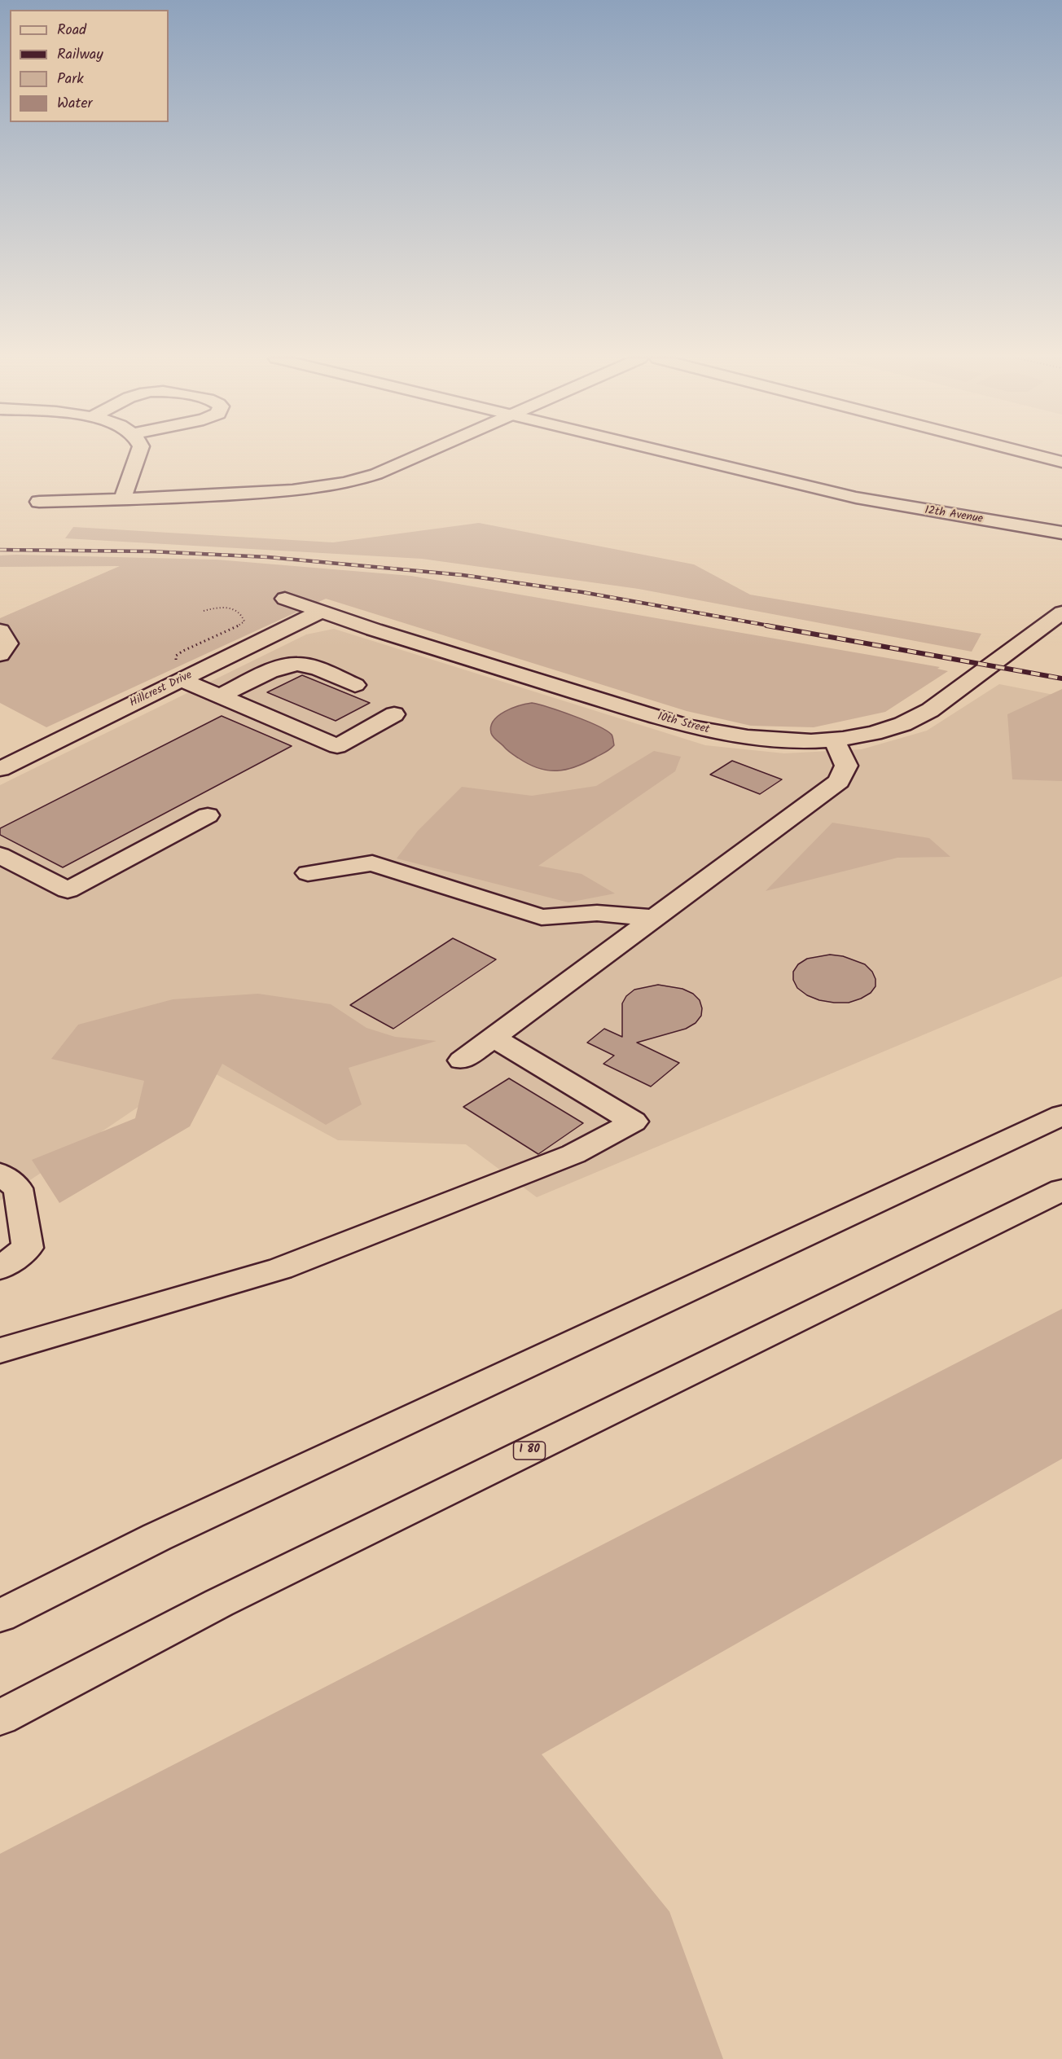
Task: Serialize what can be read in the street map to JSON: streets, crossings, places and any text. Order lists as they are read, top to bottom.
{
  "streets": {
    "main road": [
      "12th Avenue",
      "Hillcrest Drive",
      "10th Street",
      "I 80"
    ]
  },
  "crossings": [
    ["Hillcrest Drive", "10th Street"]
  ],
  "legend": [
    "Road",
    "Railway",
    "Park",
    "Water"
  ]
}
